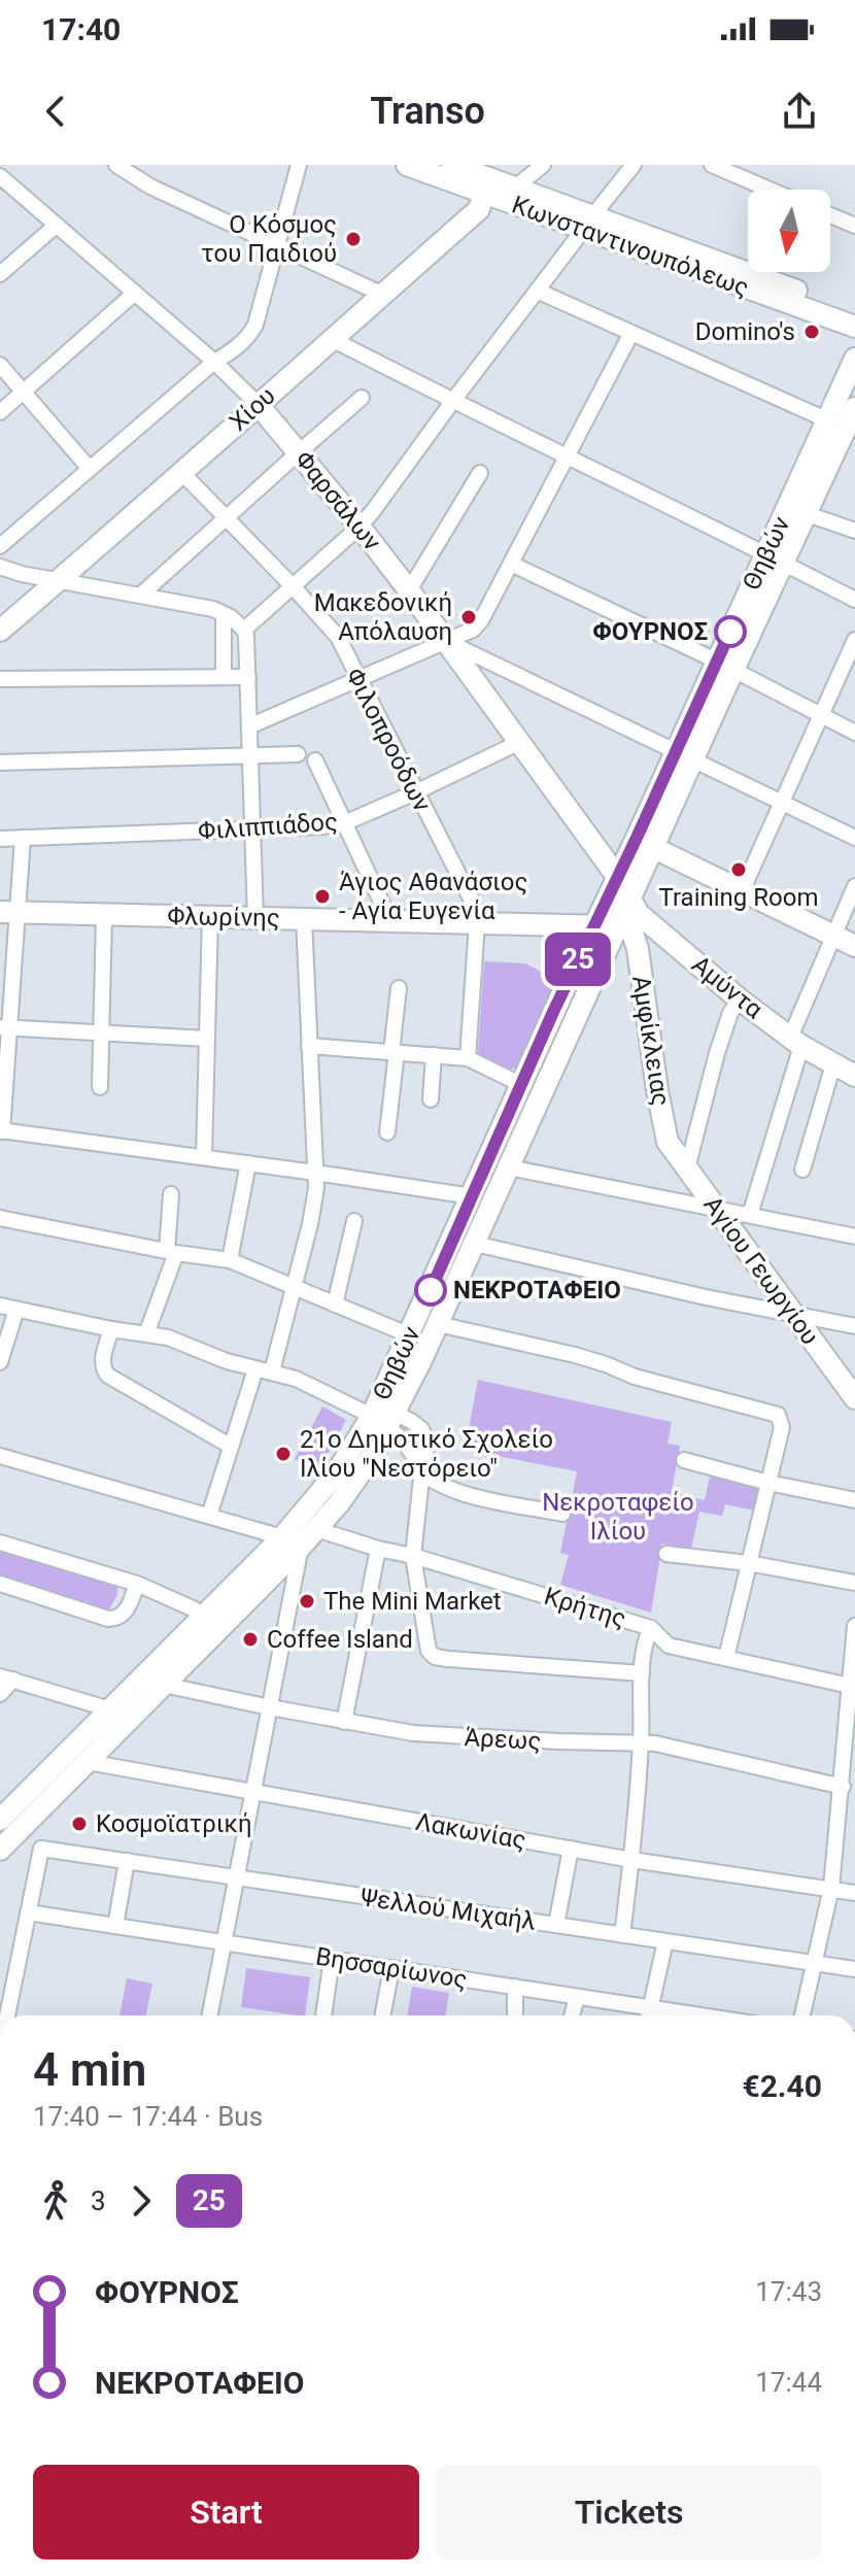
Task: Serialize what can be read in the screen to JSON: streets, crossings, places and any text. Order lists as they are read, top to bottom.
{
  "streets": {
    "main road": [
      "Κωνσταντινουπόλεως",
      "Χίου",
      "Φαρσάλων",
      "Θηβών",
      "Φλωρίνης",
      "Αμύντα",
      "Αμφίκλειας",
      "Αγίου Γεωργίου"
    ],
    "street": [
      "Φιλοπροόδων",
      "Φιλιππιάδος",
      "Κρήτης",
      "Άρεως",
      "Λακωνίας",
      "Ψελλού Μιχαήλ",
      "Βησσαρίωνος"
    ]
  },
  "crossings": [
    ["Κωνσταντινουπόλεως", "Χίου"],
    ["Χίου", "Φαρσάλων"],
    ["Χίου", "Φιλοπροόδων"],
    ["Φαρσάλων", "Θηβών"],
    ["Φαρσάλων", "Φιλιππιάδος"],
    ["Φαρσάλων", "Αμύντα"],
    ["Θηβών", "Φλωρίνης"],
    ["Θηβών", "Αμύντα"],
    ["Θηβών", "Αμφίκλειας"],
    ["Θηβών", "Κρήτης"],
    ["Θηβών", "Άρεως"],
    ["Θηβών", "Λακωνίας"],
    ["Φιλοπροόδων", "Φιλιππιάδος"],
    ["Φιλοπροόδων", "Φλωρίνης"],
    ["Αμφίκλειας", "Αγίου Γεωργίου"]
  ],
  "parks": ["Νεκροταφείο Ιλίου"],
  "places": [
    "Ο Κόσμος του Παιδιού",
    "Domino's",
    "Μακεδονική Απόλαυση",
    "ΦΟΥΡΝΟΣ",
    "Training Room",
    "Άγιος Αθανάσιος - Αγία Ευγενία",
    "ΝΕΚΡΟΤΑΦΕΙΟ",
    "21ο Δημοτικό Σχολείο Ιλίου \"Νεστόρειο\"",
    "The Mini Market",
    "Coffee Island",
    "Κοσμοϊατρική"
  ],
  "lines": ["bus line 25"],
  "north": "bottom",
  "page": {
    "status": "17:40",
    "header": "Transo",
    "on_map": "25",
    "heading": ["4 min", "17:40 – 17:44 · Bus", "€2.40"],
    "legs": ["3", "25"],
    "list": [
      {
        "name": "ΦΟΥΡΝΟΣ",
        "value": "17:43"
      },
      {
        "name": "ΝΕΚΡΟΤΑΦΕΙΟ",
        "value": "17:44"
      }
    ],
    "buttons": ["Start", "Tickets"]
  }
}
